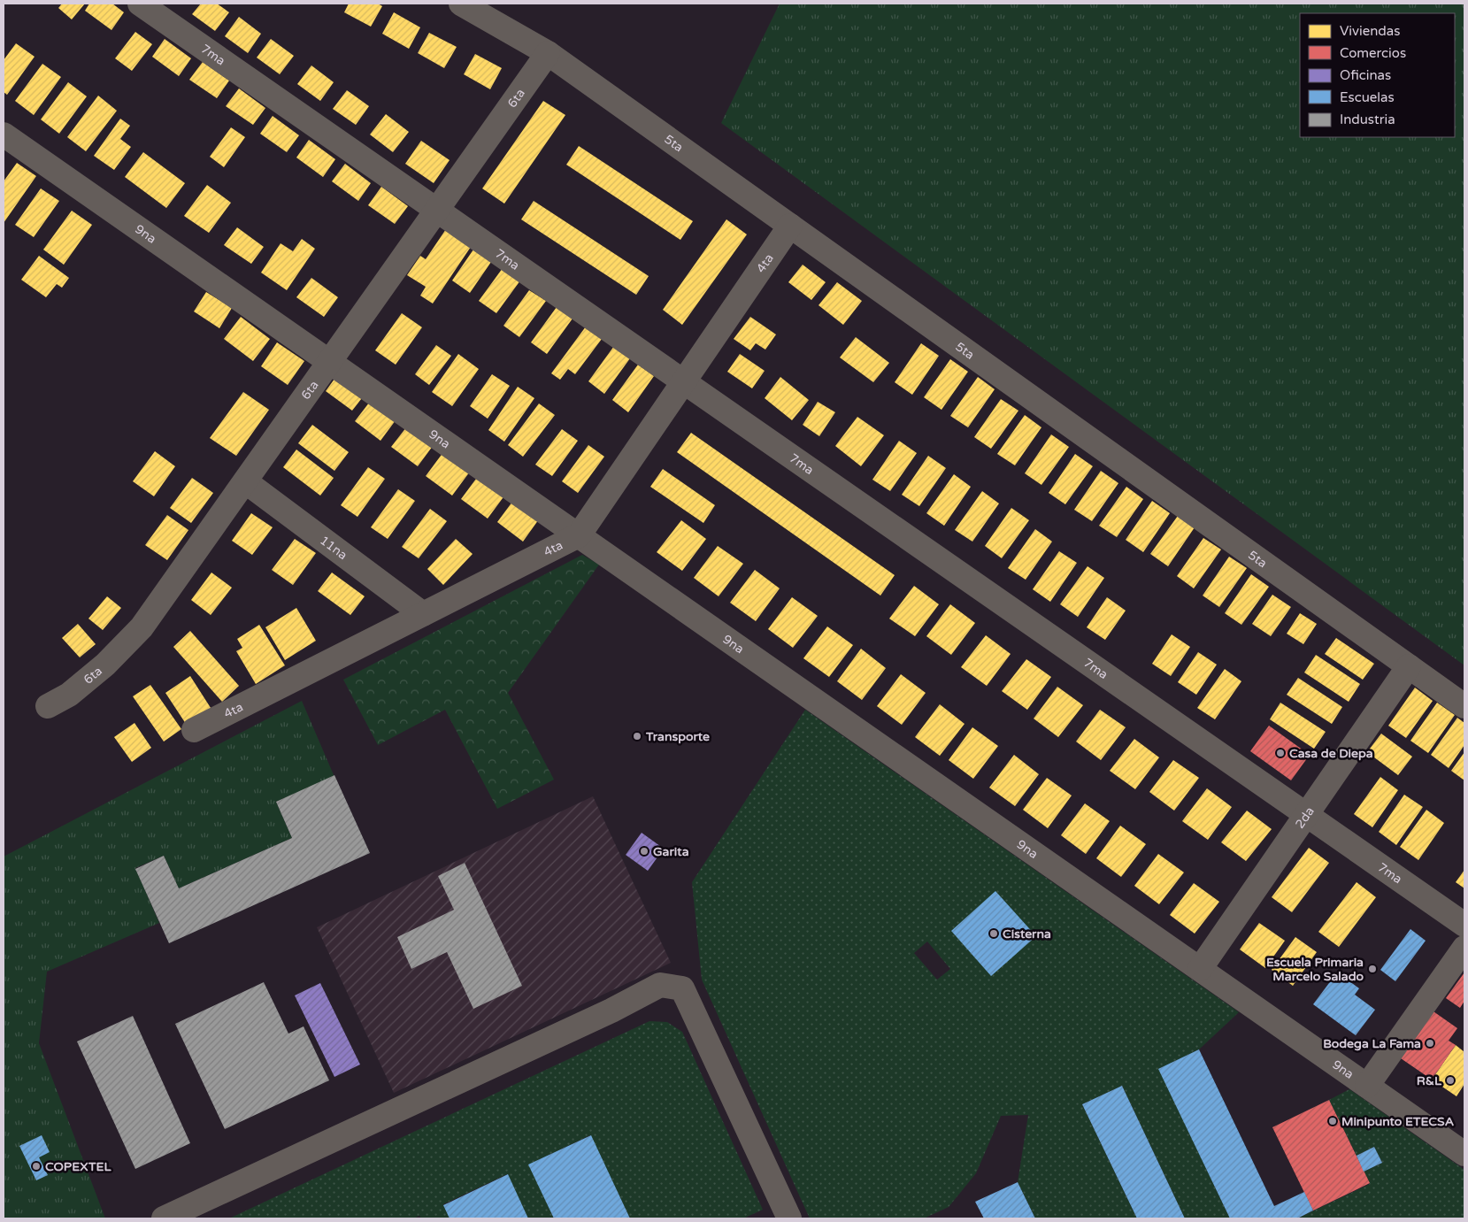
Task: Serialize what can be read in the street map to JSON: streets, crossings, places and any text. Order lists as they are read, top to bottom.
{
  "streets": {
    "street": [
      "7ma",
      "6ta",
      "5ta",
      "9na",
      "4ta",
      "11na",
      "2da"
    ]
  },
  "crossings": [
    ["7ma", "6ta"],
    ["7ma", "4ta"],
    ["7ma", "2da"],
    ["6ta", "5ta"],
    ["6ta", "9na"],
    ["6ta", "11na"],
    ["5ta", "4ta"],
    ["5ta", "2da"],
    ["9na", "4ta"],
    ["9na", "2da"],
    ["4ta", "11na"]
  ],
  "places": [
    "Transporte",
    "Casa de Diepa",
    "Garita",
    "Cisterna",
    "Escuela Primaria Marcelo Salado",
    "Bodega La Fama",
    "R&L",
    "Minipunto ETECSA",
    "COPEXTEL"
  ],
  "legend": [
    "Viviendas",
    "Comercios",
    "Oficinas",
    "Escuelas",
    "Industria"
  ]
}
